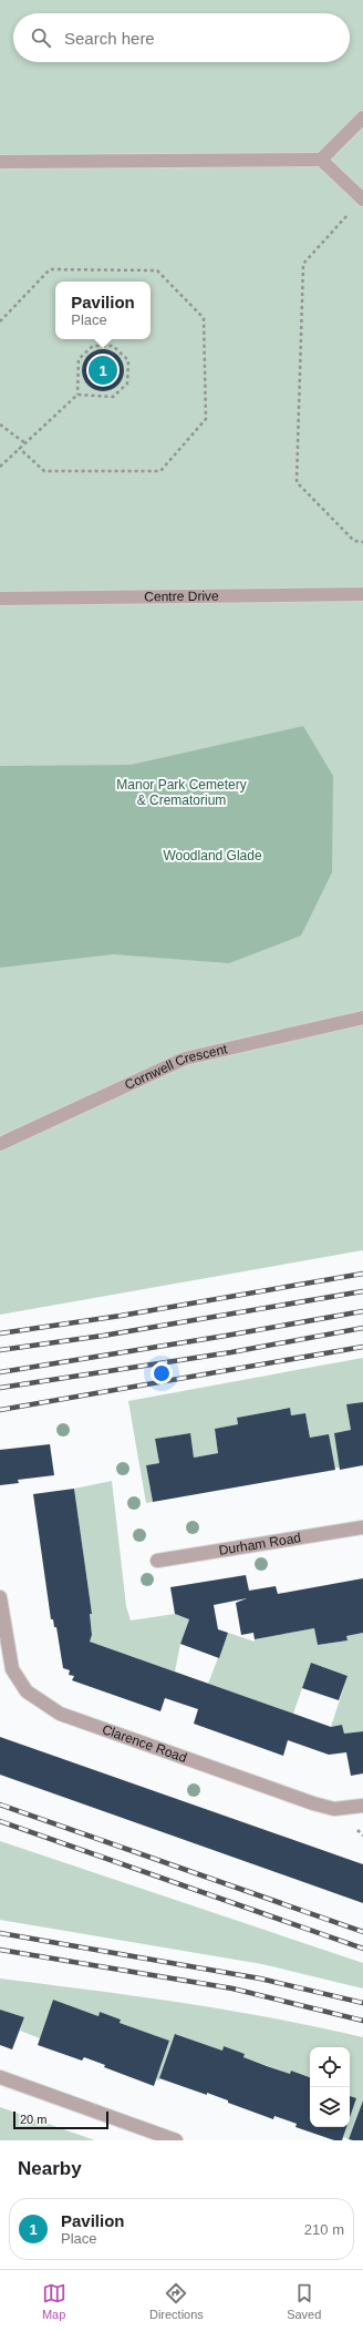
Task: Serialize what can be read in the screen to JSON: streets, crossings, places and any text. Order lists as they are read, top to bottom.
{
  "streets": {
    "street": [
      "Centre Drive",
      "Cornwell Crescent",
      "Durham Road",
      "Clarence Road"
    ]
  },
  "parks": ["Manor Park Cemetery & Crematorium", "Woodland Glade"],
  "scale_bar": "20 m",
  "page": {
    "search": "Search here",
    "popup": ["Pavilion", "Place"],
    "pins": "1",
    "scale": "20 m",
    "heading": "Nearby",
    "list": [
      {
        "mark": "1",
        "name": "Pavilion",
        "note": "Place",
        "value": "210 m"
      }
    ],
    "nav": ["Map", "Directions", "Saved"]
  }
}
